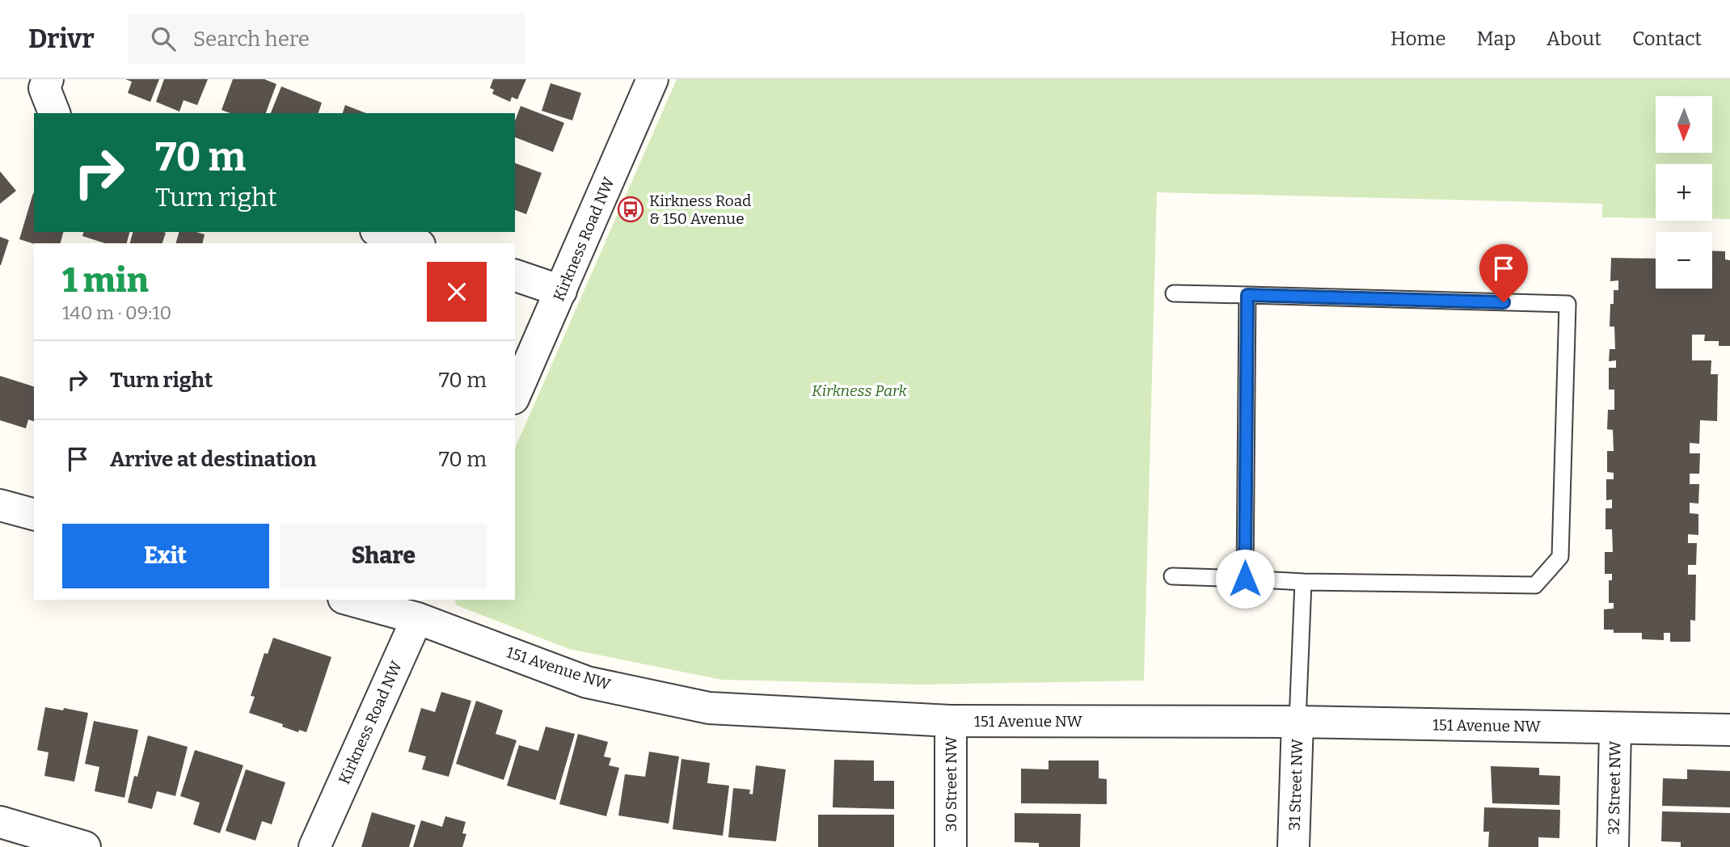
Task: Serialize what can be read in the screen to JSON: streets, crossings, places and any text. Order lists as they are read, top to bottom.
{
  "streets": {
    "street": [
      "Kirkness Road NW",
      "151 Avenue NW",
      "30 Street NW",
      "31 Street NW",
      "32 Street NW"
    ]
  },
  "crossings": [
    ["Kirkness Road NW", "151 Avenue NW"],
    ["151 Avenue NW", "30 Street NW"],
    ["151 Avenue NW", "31 Street NW"],
    ["151 Avenue NW", "32 Street NW"]
  ],
  "parks": ["Kirkness Park"],
  "places": {
    "bus stop": ["Kirkness Road & 150 Avenue"]
  },
  "north": "bottom",
  "page": {
    "header": "Drivr",
    "search": "Search here",
    "nav": [
      "Home",
      "Map",
      "About",
      "Contact"
    ],
    "map_buttons": ["+", "−"],
    "turn": ["70 m", "Turn right"],
    "heading": ["1 min", "140 m · 09:10"],
    "list": [
      {
        "name": "Turn right",
        "value": "70 m"
      },
      {
        "name": "Arrive at destination",
        "value": "70 m"
      }
    ],
    "buttons": ["Exit", "Share"]
  }
}
